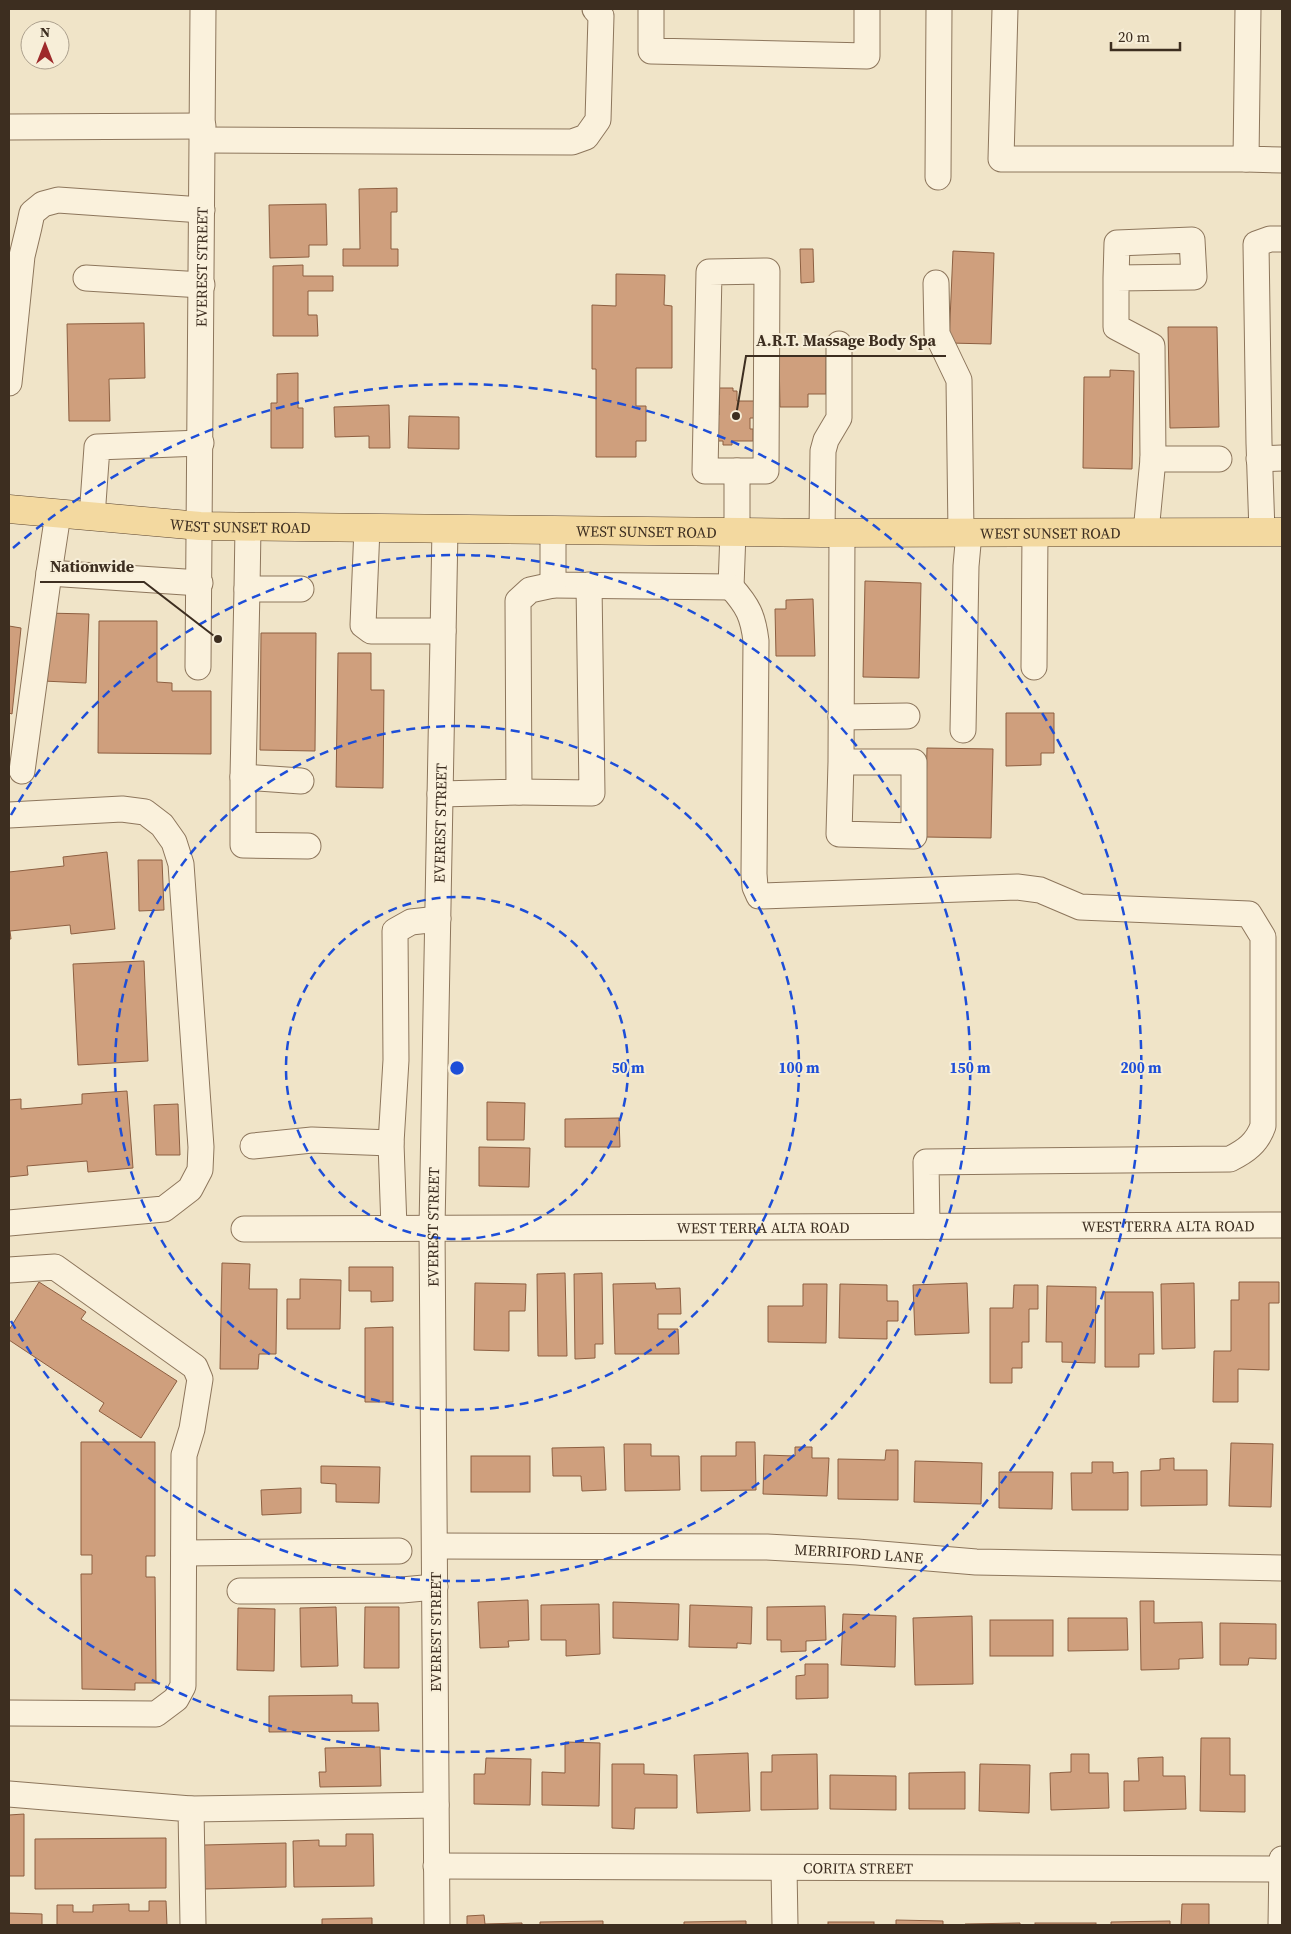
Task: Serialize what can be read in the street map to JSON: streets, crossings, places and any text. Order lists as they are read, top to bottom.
{
  "streets": {
    "main road": ["WEST SUNSET ROAD"],
    "street": [
      "EVEREST STREET",
      "WEST TERRA ALTA ROAD",
      "MERRIFORD LANE",
      "CORITA STREET"
    ]
  },
  "crossings": [
    ["EVEREST STREET", "WEST SUNSET ROAD"],
    ["EVEREST STREET", "WEST TERRA ALTA ROAD"],
    ["EVEREST STREET", "MERRIFORD LANE"],
    ["EVEREST STREET", "CORITA STREET"]
  ],
  "places": ["A.R.T. Massage Body Spa", "Nationwide"],
  "scale_bar": "20 m",
  "north": "top",
  "rings": [
    "50 m",
    "100 m",
    "150 m",
    "200 m"
  ]
}
